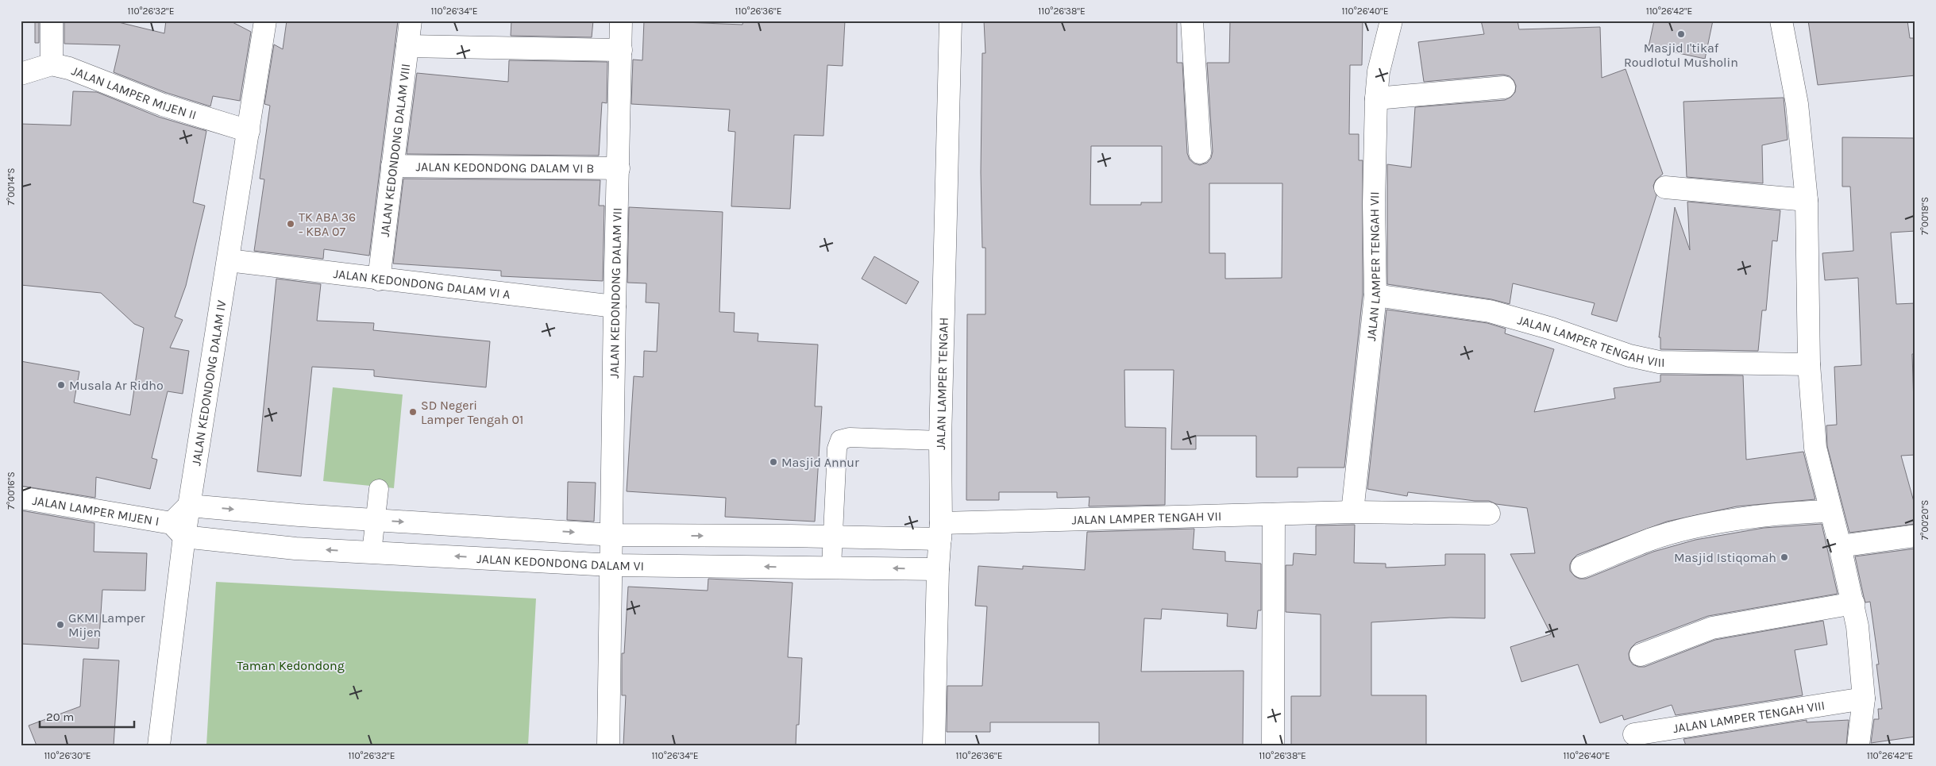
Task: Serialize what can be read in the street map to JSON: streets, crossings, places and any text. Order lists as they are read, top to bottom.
{
  "streets": {
    "street": [
      "JALAN LAMPER MIJEN II",
      "JALAN KEDONDONG DALAM VIII",
      "JALAN KEDONDONG DALAM VI B",
      "JALAN LAMPER TENGAH VII",
      "JALAN KEDONDONG DALAM VI A",
      "JALAN KEDONDONG DALAM VII",
      "JALAN LAMPER TENGAH VIII",
      "JALAN KEDONDONG DALAM IV",
      "JALAN LAMPER TENGAH",
      "JALAN LAMPER MIJEN I",
      "JALAN KEDONDONG DALAM VI"
    ]
  },
  "crossings": [
    ["JALAN LAMPER MIJEN II", "JALAN KEDONDONG DALAM IV"],
    ["JALAN KEDONDONG DALAM VIII", "JALAN KEDONDONG DALAM VI B"],
    ["JALAN KEDONDONG DALAM VIII", "JALAN KEDONDONG DALAM VI A"],
    ["JALAN KEDONDONG DALAM VI B", "JALAN KEDONDONG DALAM VII"],
    ["JALAN LAMPER TENGAH VII", "JALAN LAMPER TENGAH VIII"],
    ["JALAN LAMPER TENGAH VII", "JALAN LAMPER TENGAH"],
    ["JALAN KEDONDONG DALAM VI A", "JALAN KEDONDONG DALAM VII"],
    ["JALAN KEDONDONG DALAM VI A", "JALAN KEDONDONG DALAM IV"],
    ["JALAN KEDONDONG DALAM VII", "JALAN KEDONDONG DALAM VI"],
    ["JALAN KEDONDONG DALAM IV", "JALAN LAMPER MIJEN I"],
    ["JALAN KEDONDONG DALAM IV", "JALAN KEDONDONG DALAM VI"],
    ["JALAN LAMPER TENGAH", "JALAN KEDONDONG DALAM VI"],
    ["JALAN LAMPER MIJEN I", "JALAN KEDONDONG DALAM VI"]
  ],
  "parks": ["Taman Kedondong"],
  "places": [
    "Masjid I'tikaf Roudlotul Musholin",
    "TK ABA 36 - KBA 07",
    "Musala Ar Ridho",
    "SD Negeri Lamper Tengah 01",
    "Masjid Annur",
    "Masjid Istiqomah",
    "GKMI Lamper Mijen"
  ],
  "scale_bar": "20 m",
  "coordinates": [
    "110°26'32\"E",
    "110°26'34\"E",
    "110°26'36\"E",
    "110°26'38\"E",
    "110°26'40\"E",
    "110°26'42\"E",
    "7°00'14\"S",
    "7°00'18\"S",
    "7°00'16\"S",
    "7°00'20\"S",
    "110°26'30\"E"
  ]
}
